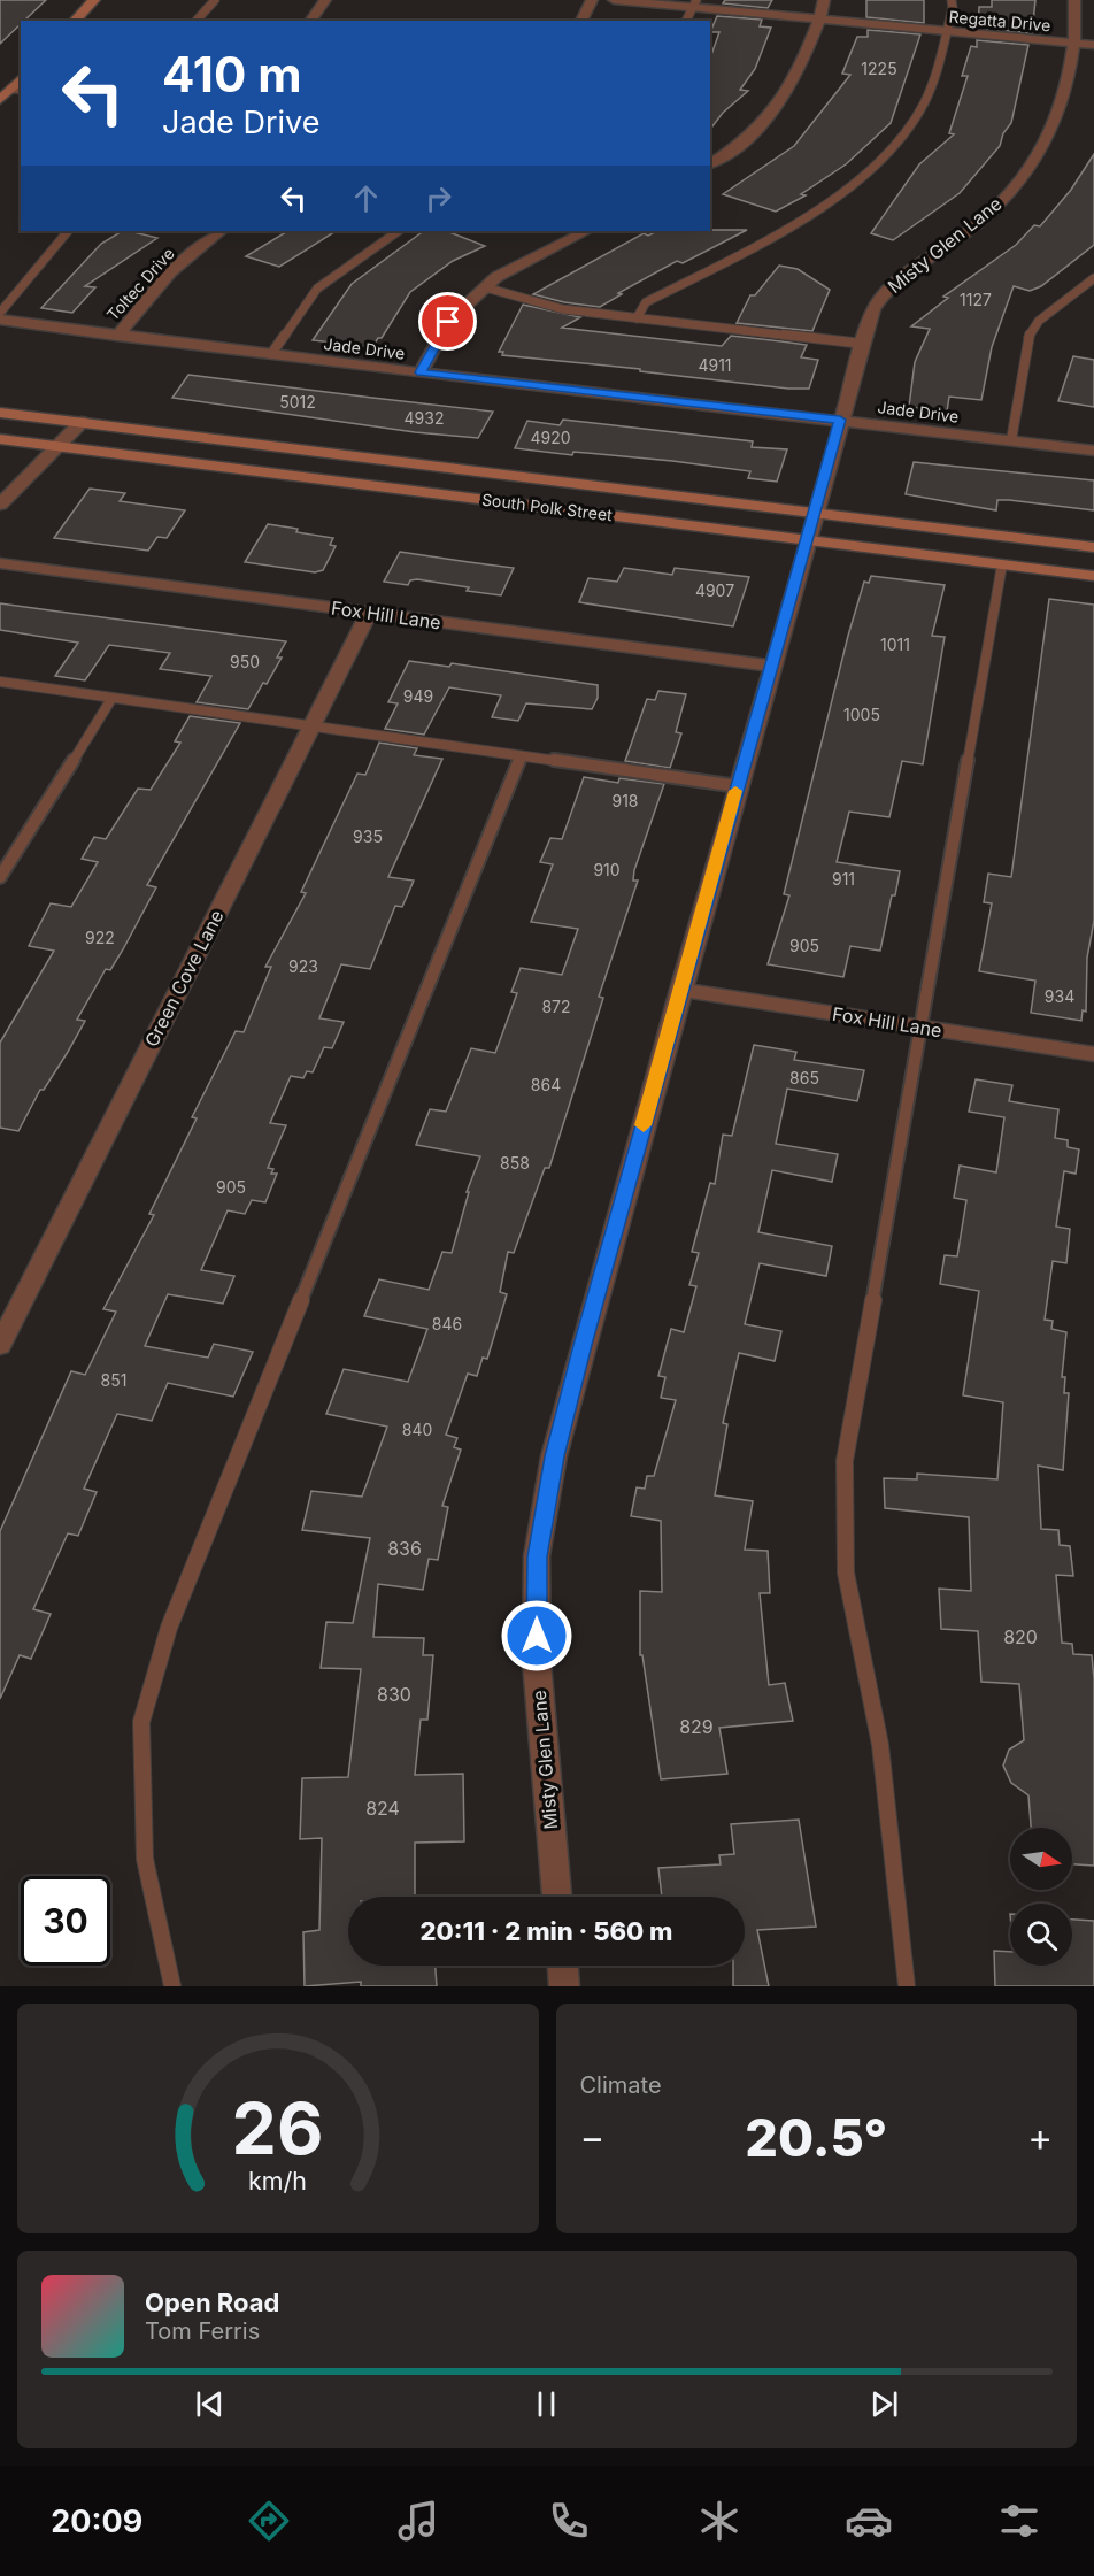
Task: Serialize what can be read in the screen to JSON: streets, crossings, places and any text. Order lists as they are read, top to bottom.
{
  "streets": {
    "main road": ["South Polk Street"],
    "street": [
      "Regatta Drive",
      "Misty Glen Lane",
      "Toltec Drive",
      "Jade Drive",
      "Fox Hill Lane",
      "Green Cove Lane"
    ]
  },
  "crossings": [
    ["Regatta Drive", "Misty Glen Lane"],
    ["Misty Glen Lane", "Jade Drive"],
    ["Misty Glen Lane", "South Polk Street"],
    ["Misty Glen Lane", "Fox Hill Lane"],
    ["Toltec Drive", "Jade Drive"],
    ["Fox Hill Lane", "Green Cove Lane"]
  ],
  "house_numbers": [
    "1225",
    "1127",
    "4911",
    "5012",
    "4932",
    "4920",
    "4907",
    "1011",
    "950",
    "949",
    "1005",
    "918",
    "935",
    "910",
    "911",
    "922",
    "905",
    "923",
    "934",
    "872",
    "865",
    "864",
    "858",
    "905",
    "846",
    "851",
    "840",
    "836",
    "820",
    "830",
    "829",
    "824"
  ],
  "north": "right",
  "page": {
    "turn": ["410 m", "Jade Drive"],
    "limit": "30",
    "trip": "20:11 · 2 min · 560 m",
    "tile": "Climate",
    "heat": ["−", "20.5°", "+"],
    "song": ["Open Road", "Tom Ferris"],
    "tabs": "20:09",
    "gauge": ["26", "km/h"]
  }
}
